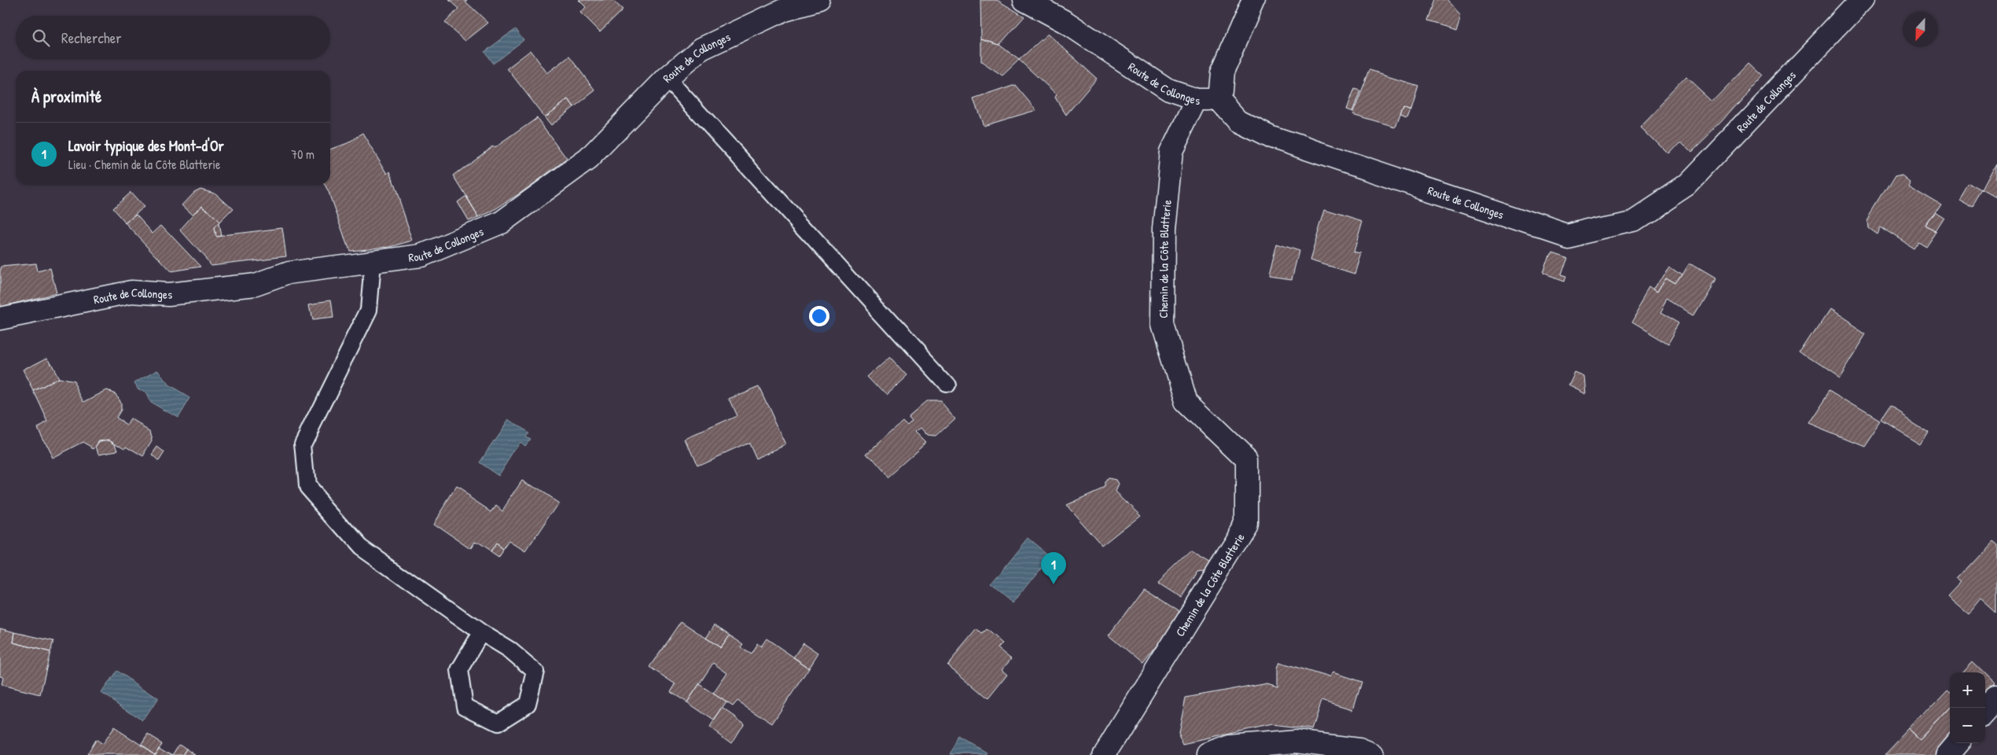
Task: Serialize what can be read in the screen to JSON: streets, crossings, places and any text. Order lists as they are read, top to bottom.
{
  "streets": {
    "street": ["Route de Collonges", "Chemin de la Côte Blatterie"]
  },
  "crossings": [
    ["Route de Collonges", "Chemin de la Côte Blatterie"]
  ],
  "north": "bottom",
  "page": {
    "search": "Rechercher",
    "heading": "À proximité",
    "list": [
      {
        "mark": "1",
        "name": "Lavoir typique des Mont-d'Or",
        "note": "Lieu · Chemin de la Côte Blatterie",
        "value": "70 m"
      }
    ],
    "pins": "1",
    "map_buttons": ["+", "−"]
  }
}
